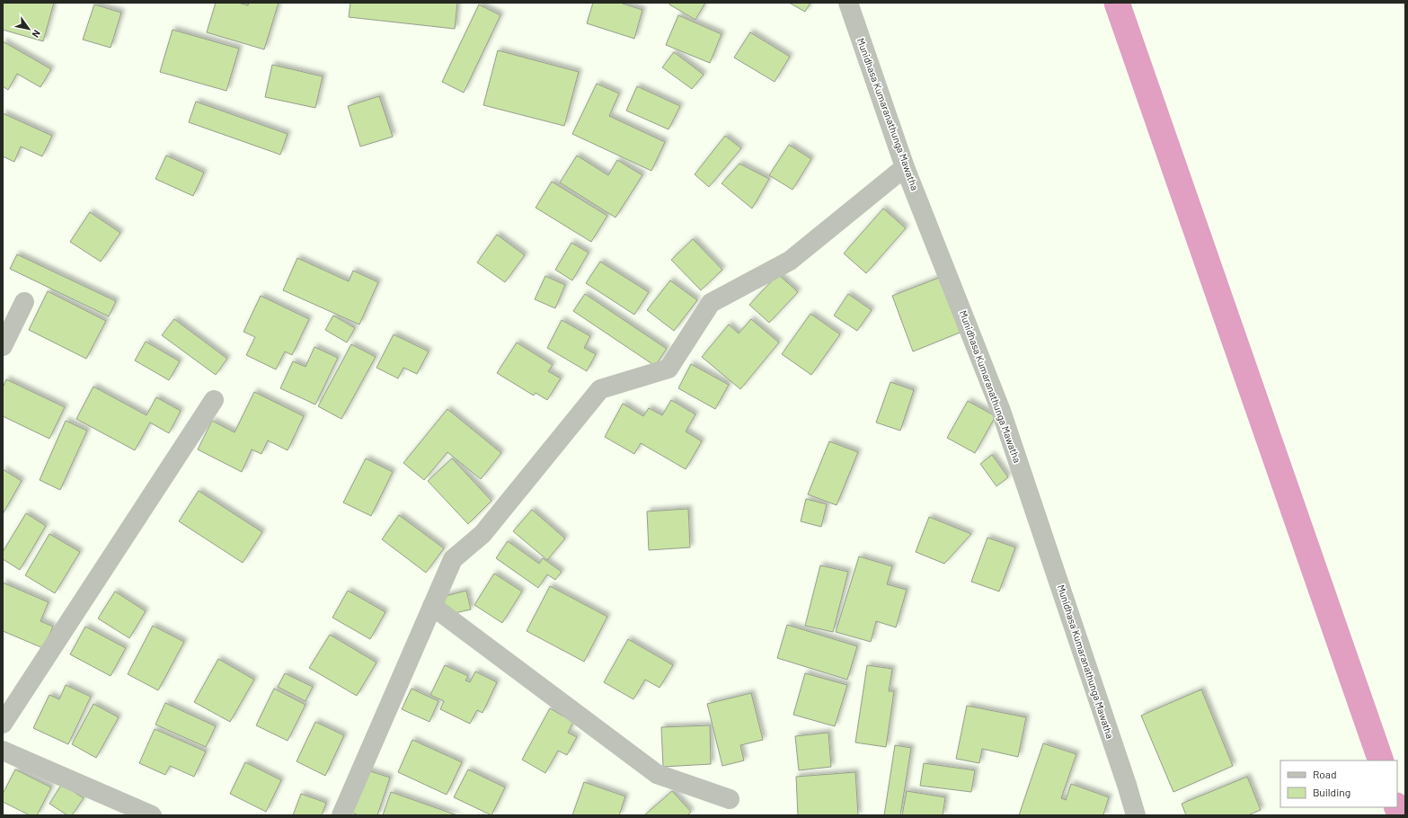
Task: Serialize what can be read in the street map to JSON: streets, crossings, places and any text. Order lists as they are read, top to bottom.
{
  "streets": {
    "street": ["Munidhasa Kumaranathunga Mawatha"]
  },
  "legend": ["Road", "Building"],
  "north": "bottom right"
}
